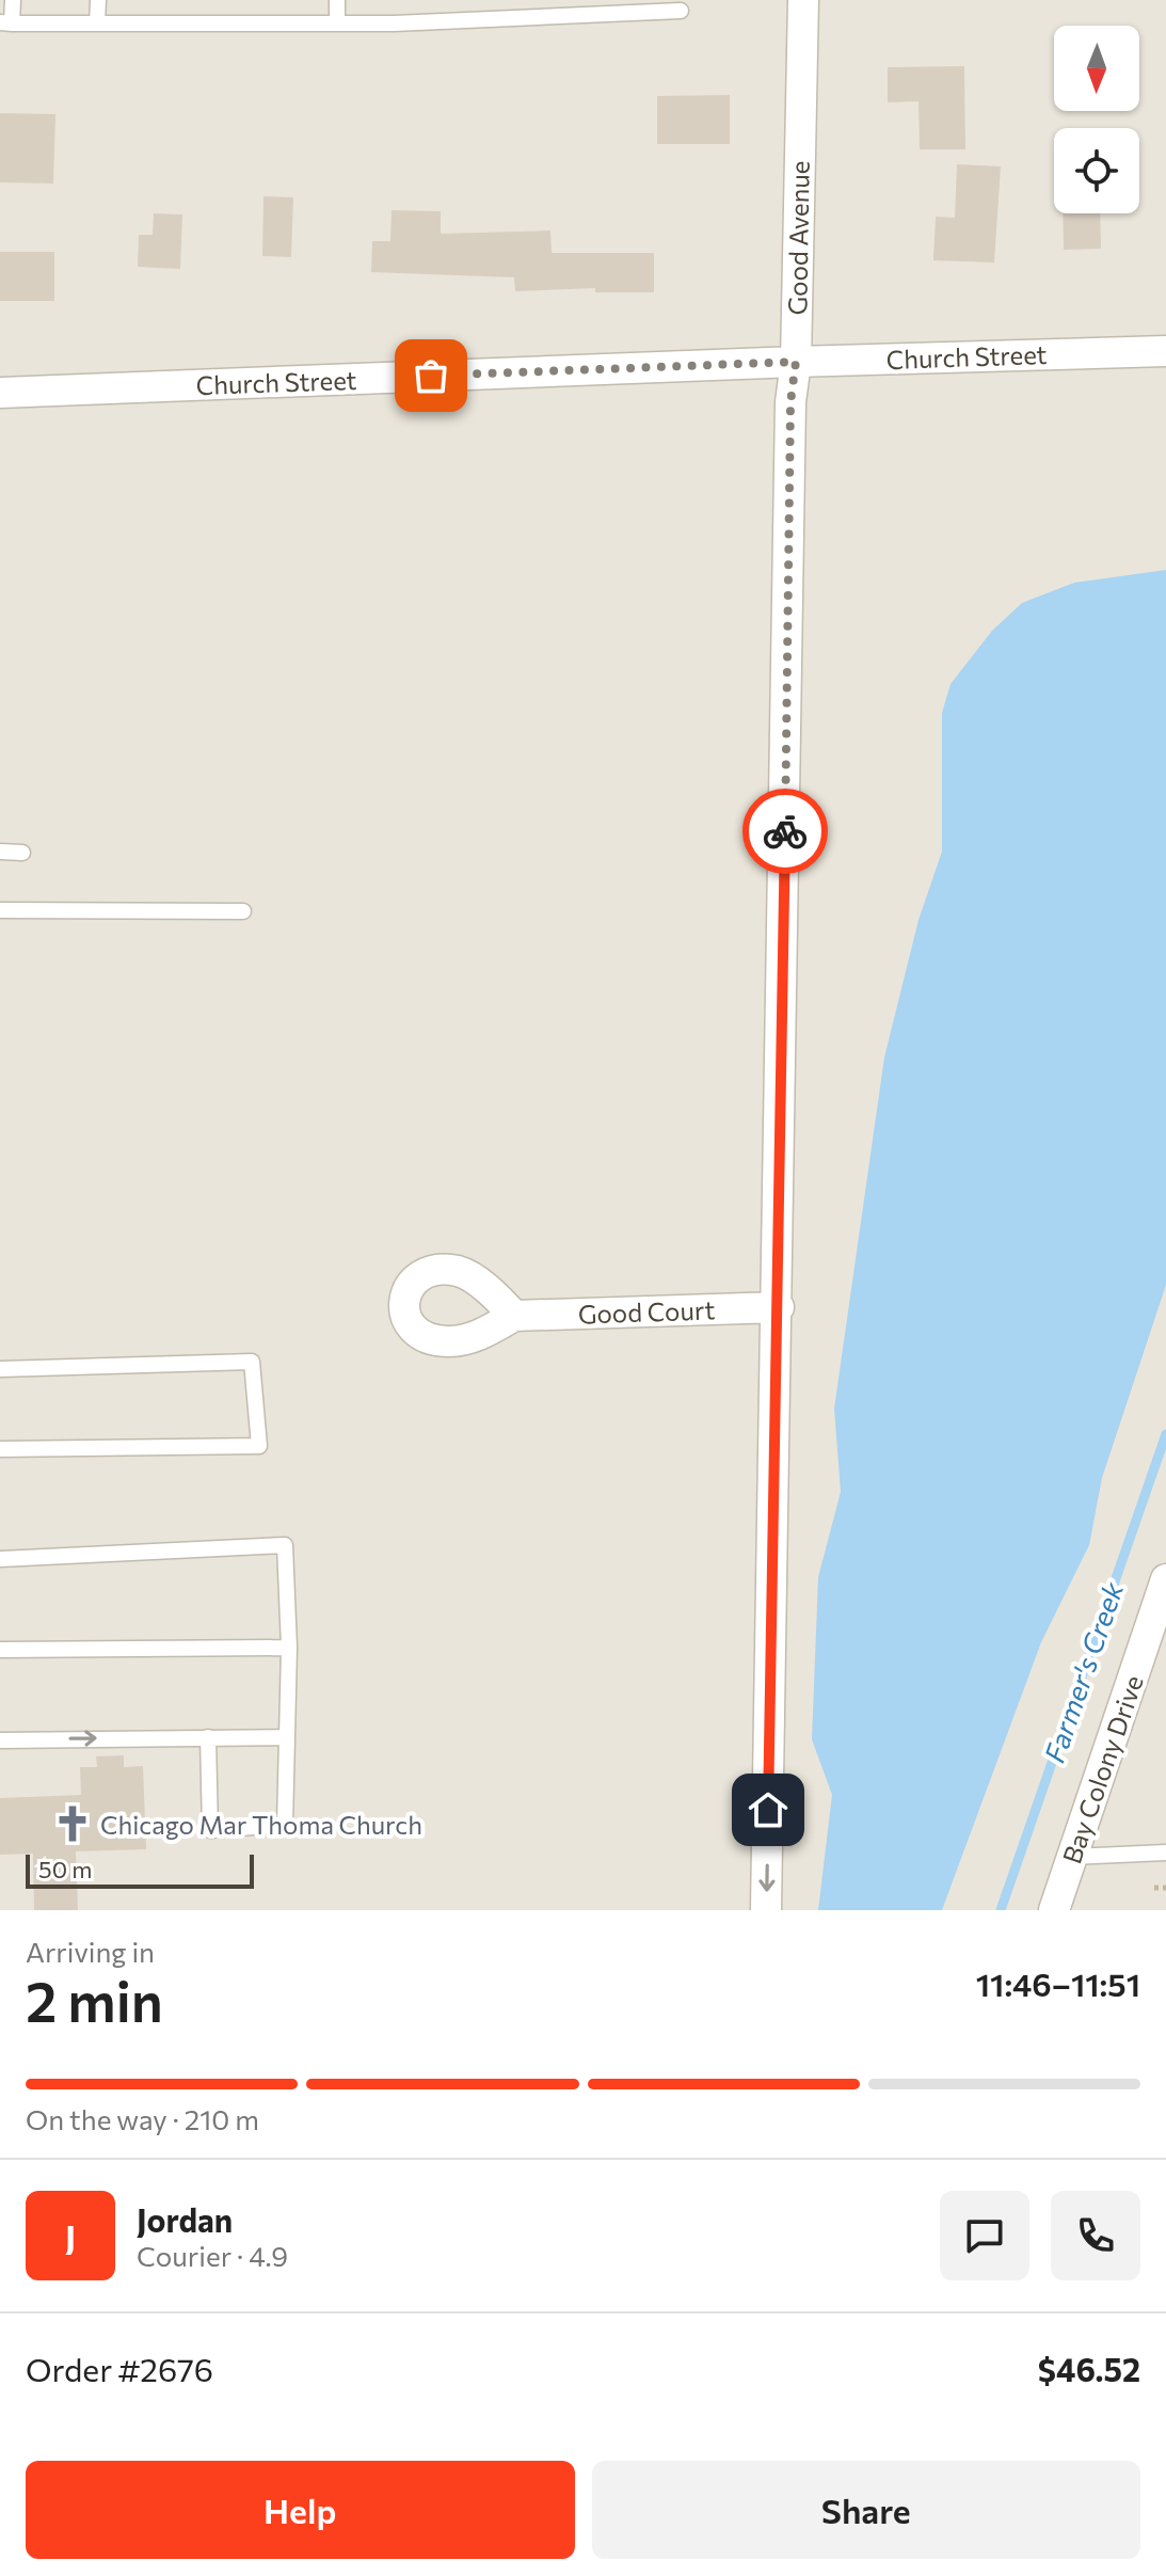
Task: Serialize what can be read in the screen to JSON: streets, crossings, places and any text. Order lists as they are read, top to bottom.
{
  "streets": {
    "street": [
      "Good Avenue",
      "Church Street",
      "Good Court",
      "Bay Colony Drive"
    ]
  },
  "crossings": [
    ["Good Avenue", "Church Street"],
    ["Good Avenue", "Good Court"]
  ],
  "water": ["Farmer's Creek"],
  "places": {
    "church": ["Chicago Mar Thoma Church"]
  },
  "scale_bar": "50 m",
  "north": "bottom",
  "page": {
    "scale": "50 m",
    "heading": ["2 min", "Arriving in", "11:46–11:51"],
    "panel": [
      "Jordan",
      "Courier · 4.9",
      "Order #2676",
      "$46.52"
    ],
    "bar": "On the way · 210 m",
    "round": "J",
    "buttons": ["Help", "Share"]
  }
}
